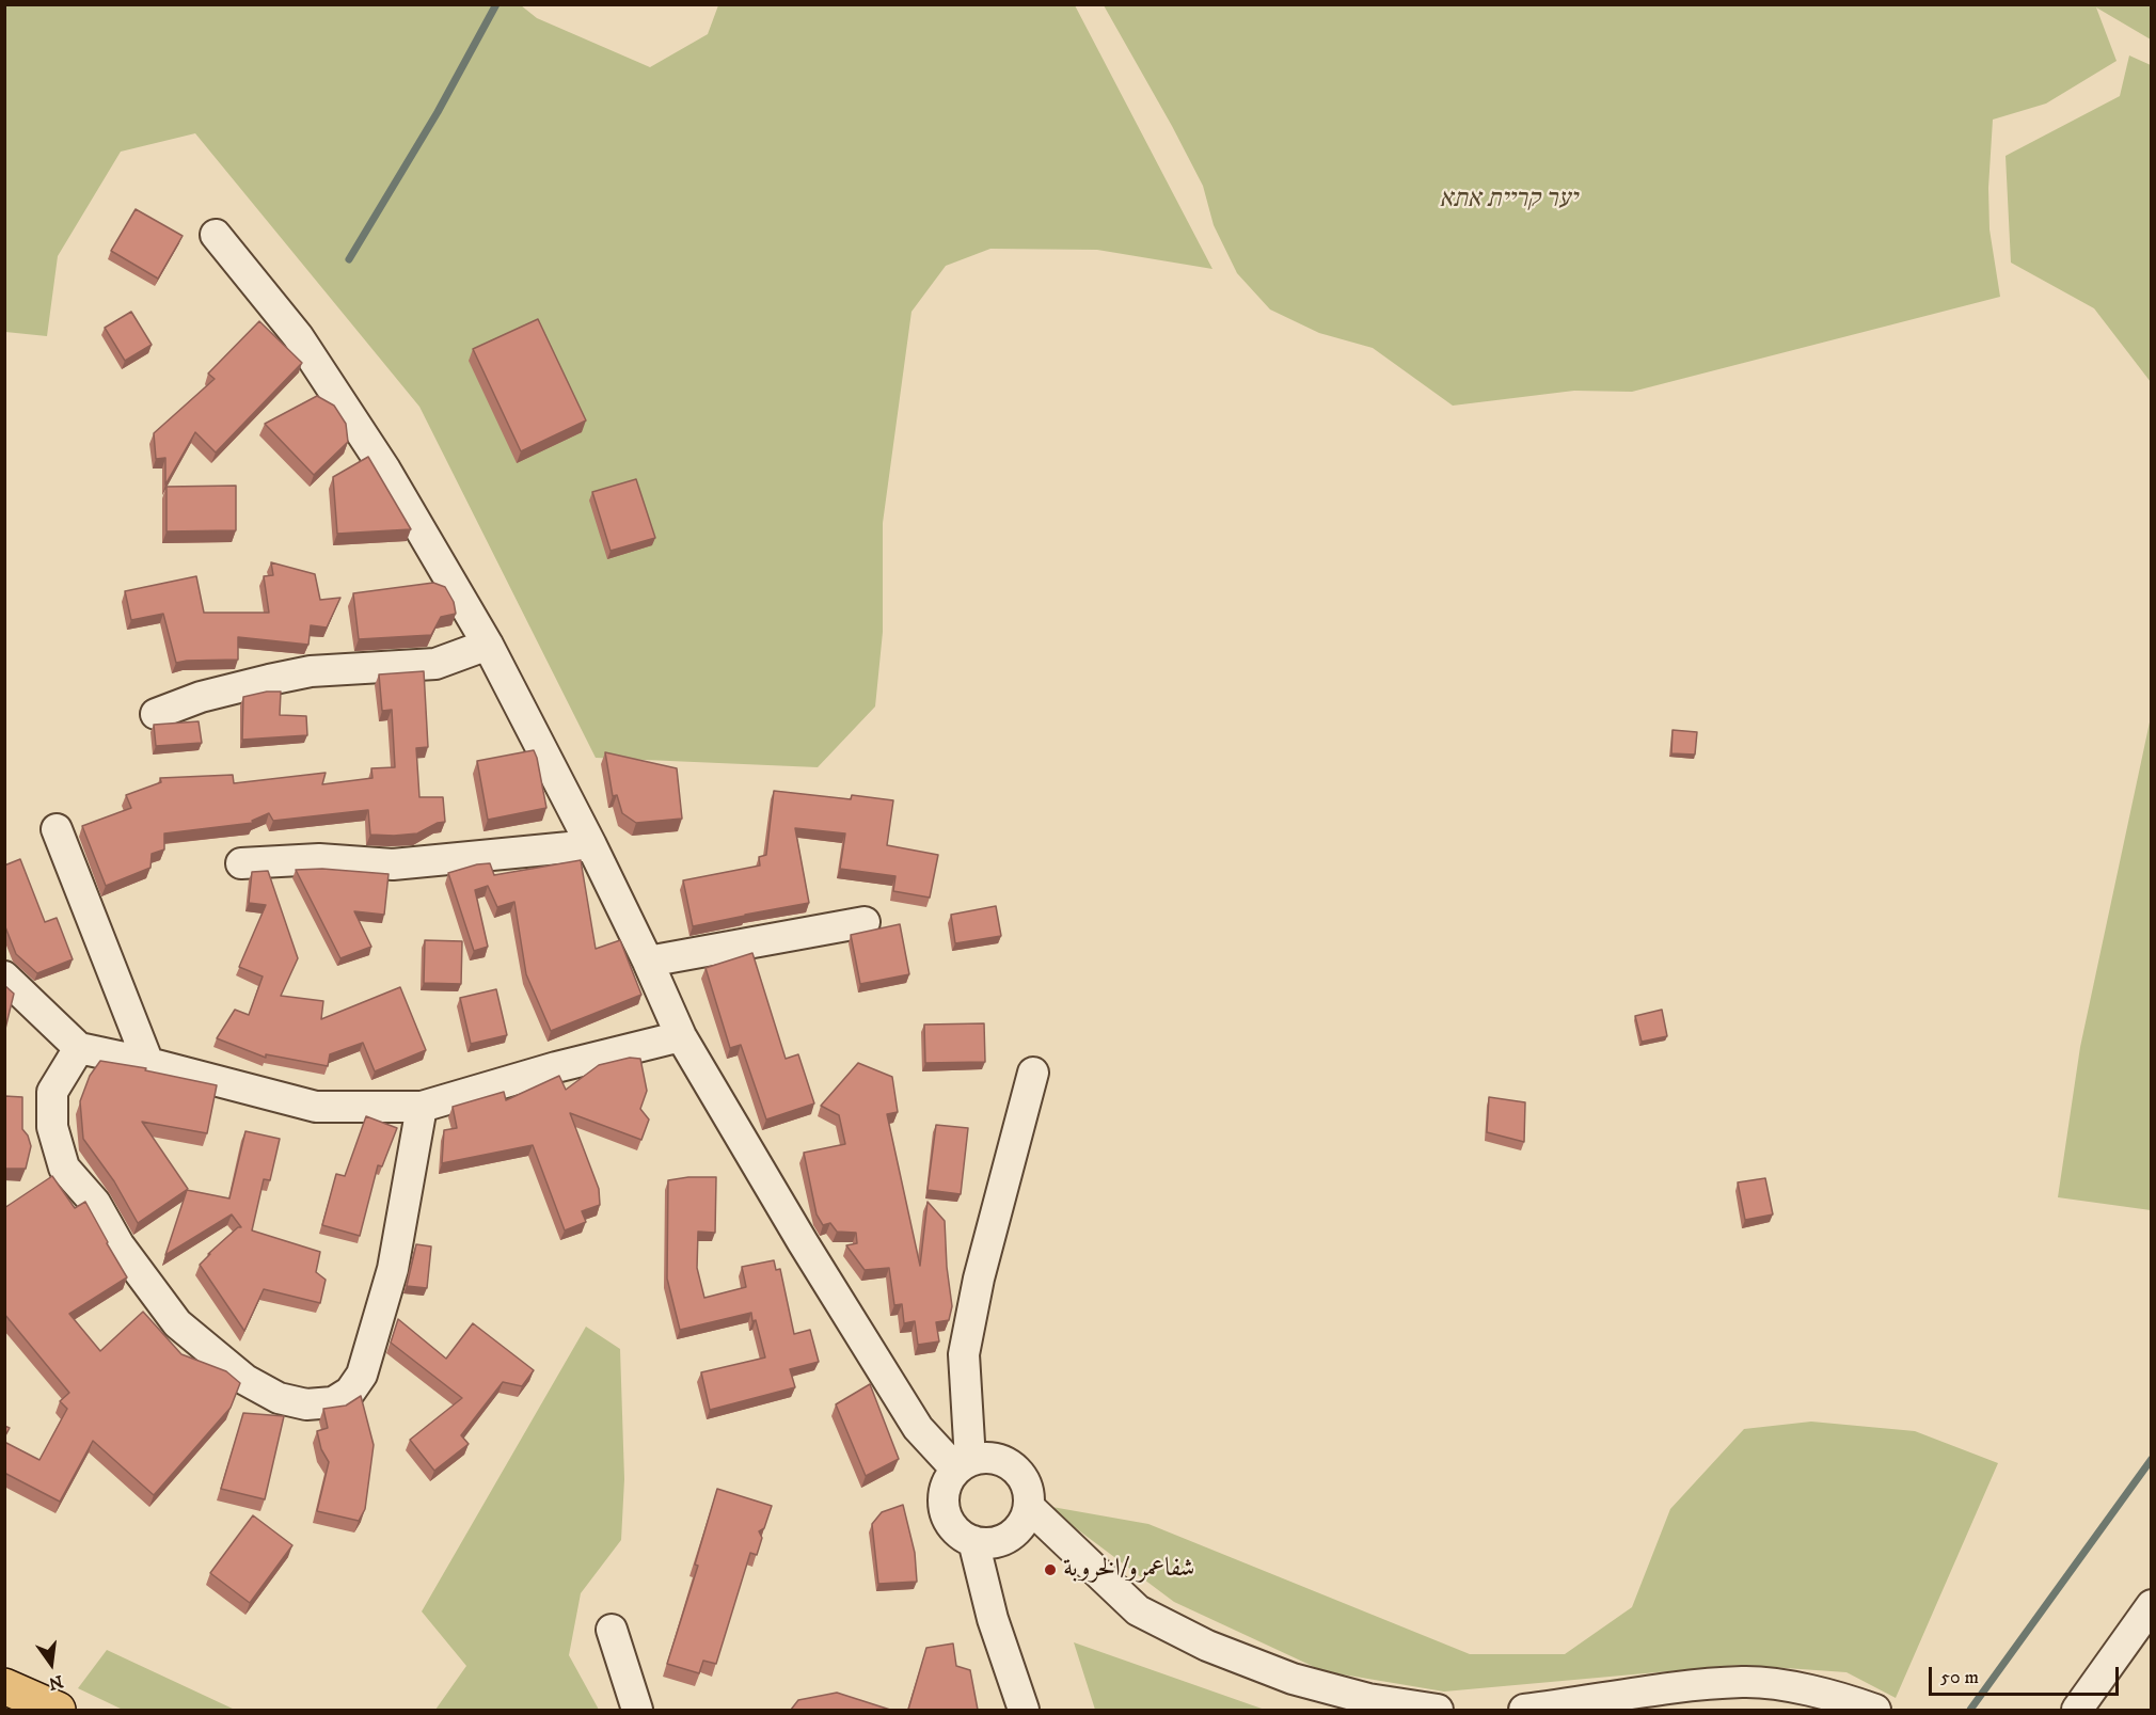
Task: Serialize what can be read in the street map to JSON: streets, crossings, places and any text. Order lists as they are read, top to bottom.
{
  "parks": ["יער קריית אתא"],
  "places": ["شفاعمرو/الخروبة"],
  "scale_bar": "50 m",
  "north": "bottom"
}
